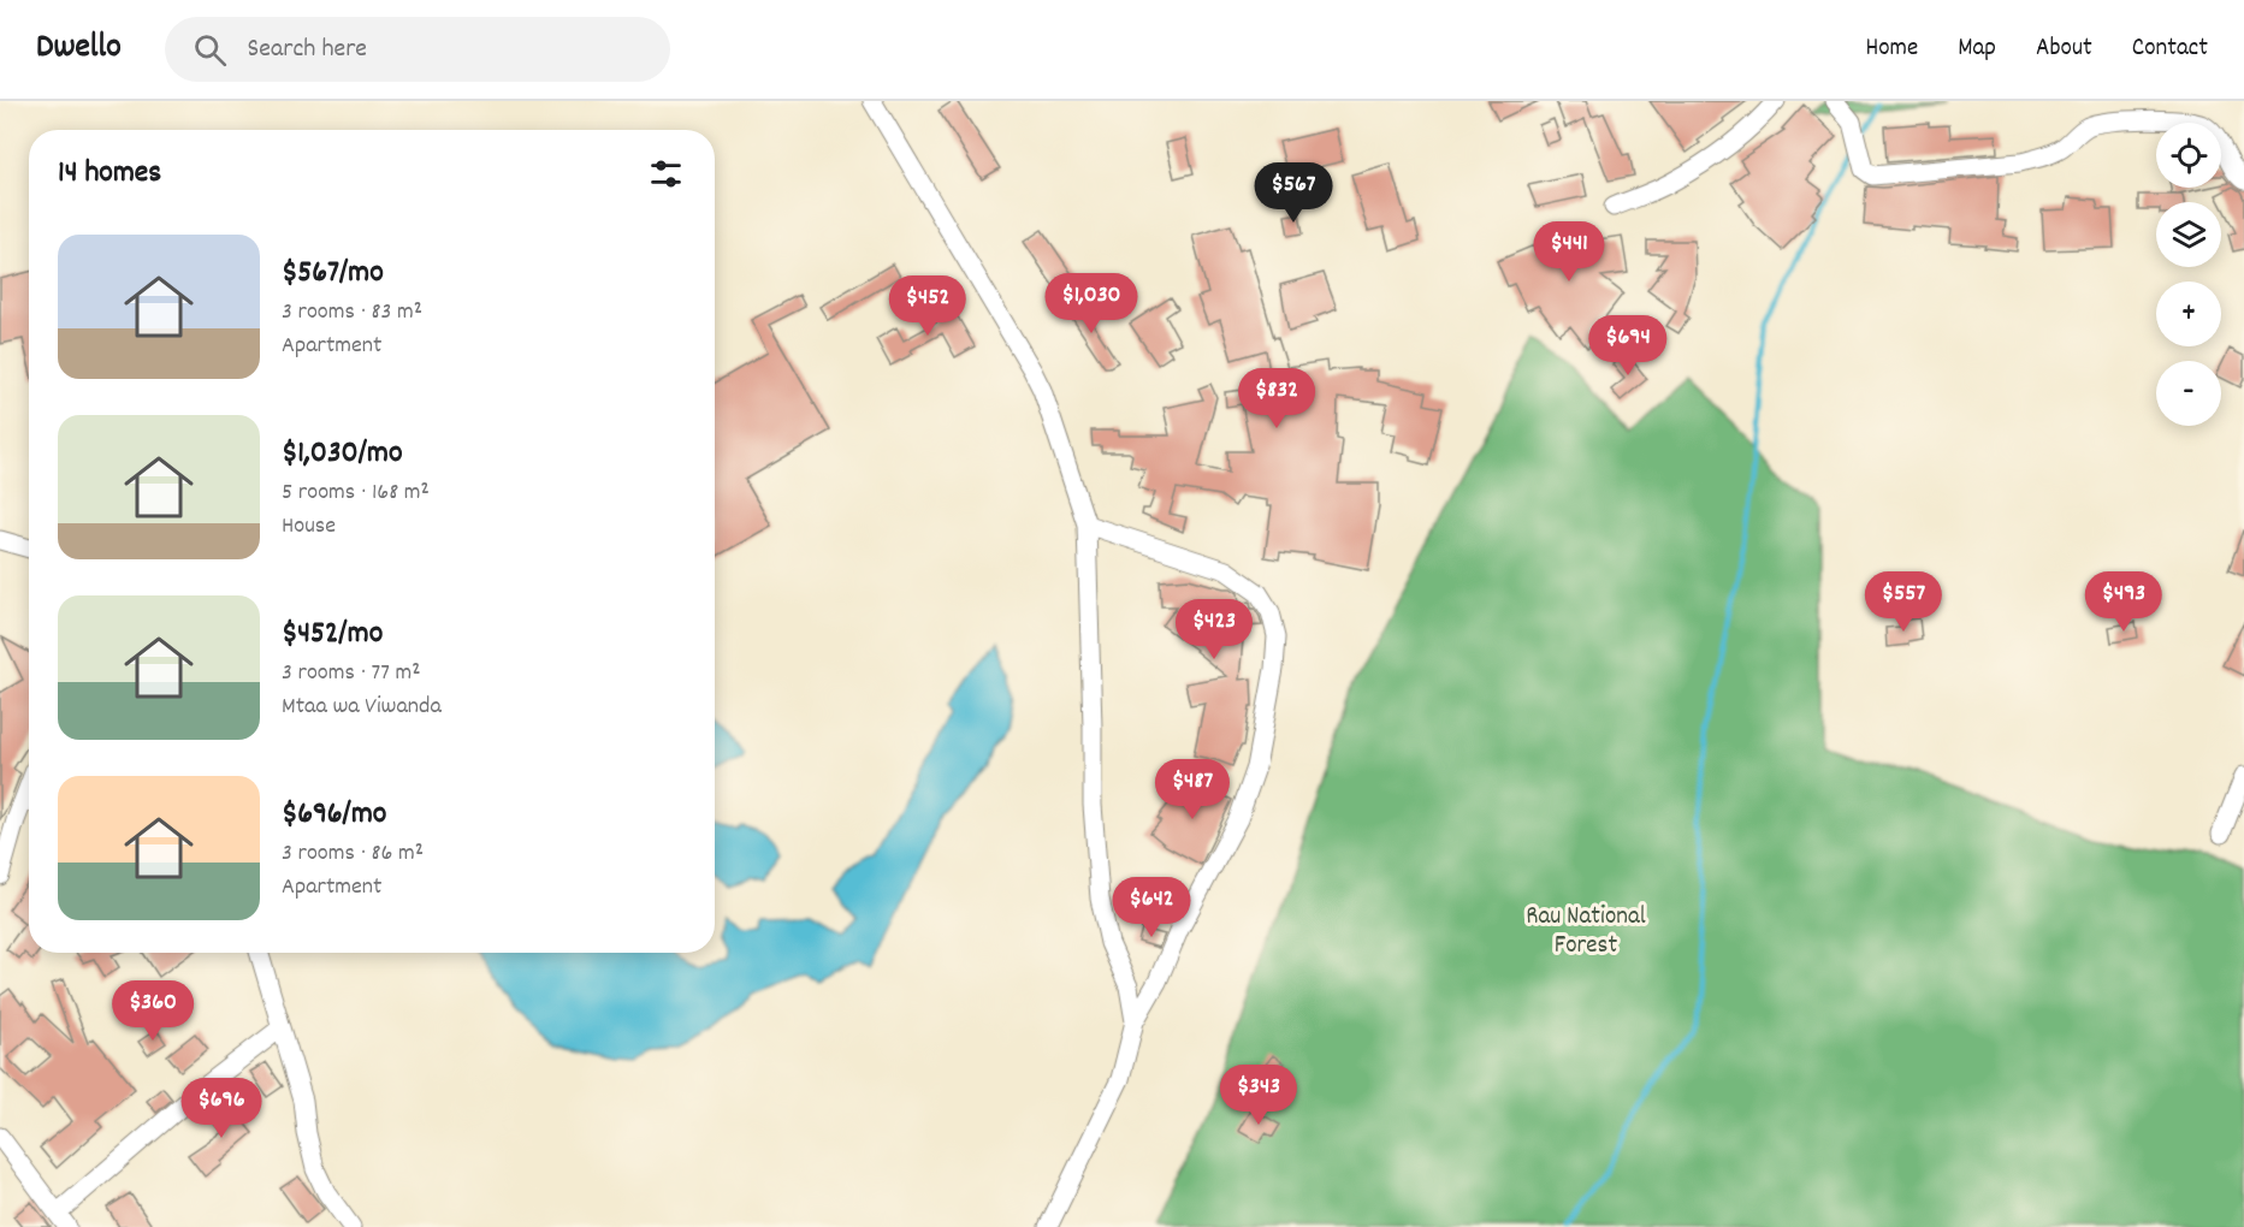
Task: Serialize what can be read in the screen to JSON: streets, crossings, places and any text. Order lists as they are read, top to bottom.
{
  "parks": ["Rau National Forest"],
  "page": {
    "header": "Dwello",
    "search": "Search here",
    "nav": [
      "Home",
      "Map",
      "About",
      "Contact"
    ],
    "map_buttons": ["+", "−"],
    "heading": "14 homes",
    "price": [
      "$567",
      "$441",
      "$1,030",
      "$452",
      "$694",
      "$832",
      "$557",
      "$493",
      "$423",
      "$487",
      "$642",
      "$360",
      "$343",
      "$696"
    ],
    "list": [
      {
        "name": "$567/mo",
        "note": "3 rooms · 83 m² · Apartment"
      },
      {
        "name": "$1,030/mo",
        "note": "5 rooms · 168 m² · House"
      },
      {
        "name": "$452/mo",
        "note": "3 rooms · 77 m² · Mtaa wa Viwanda"
      },
      {
        "name": "$696/mo",
        "note": "3 rooms · 86 m² · Apartment"
      }
    ]
  }
}
